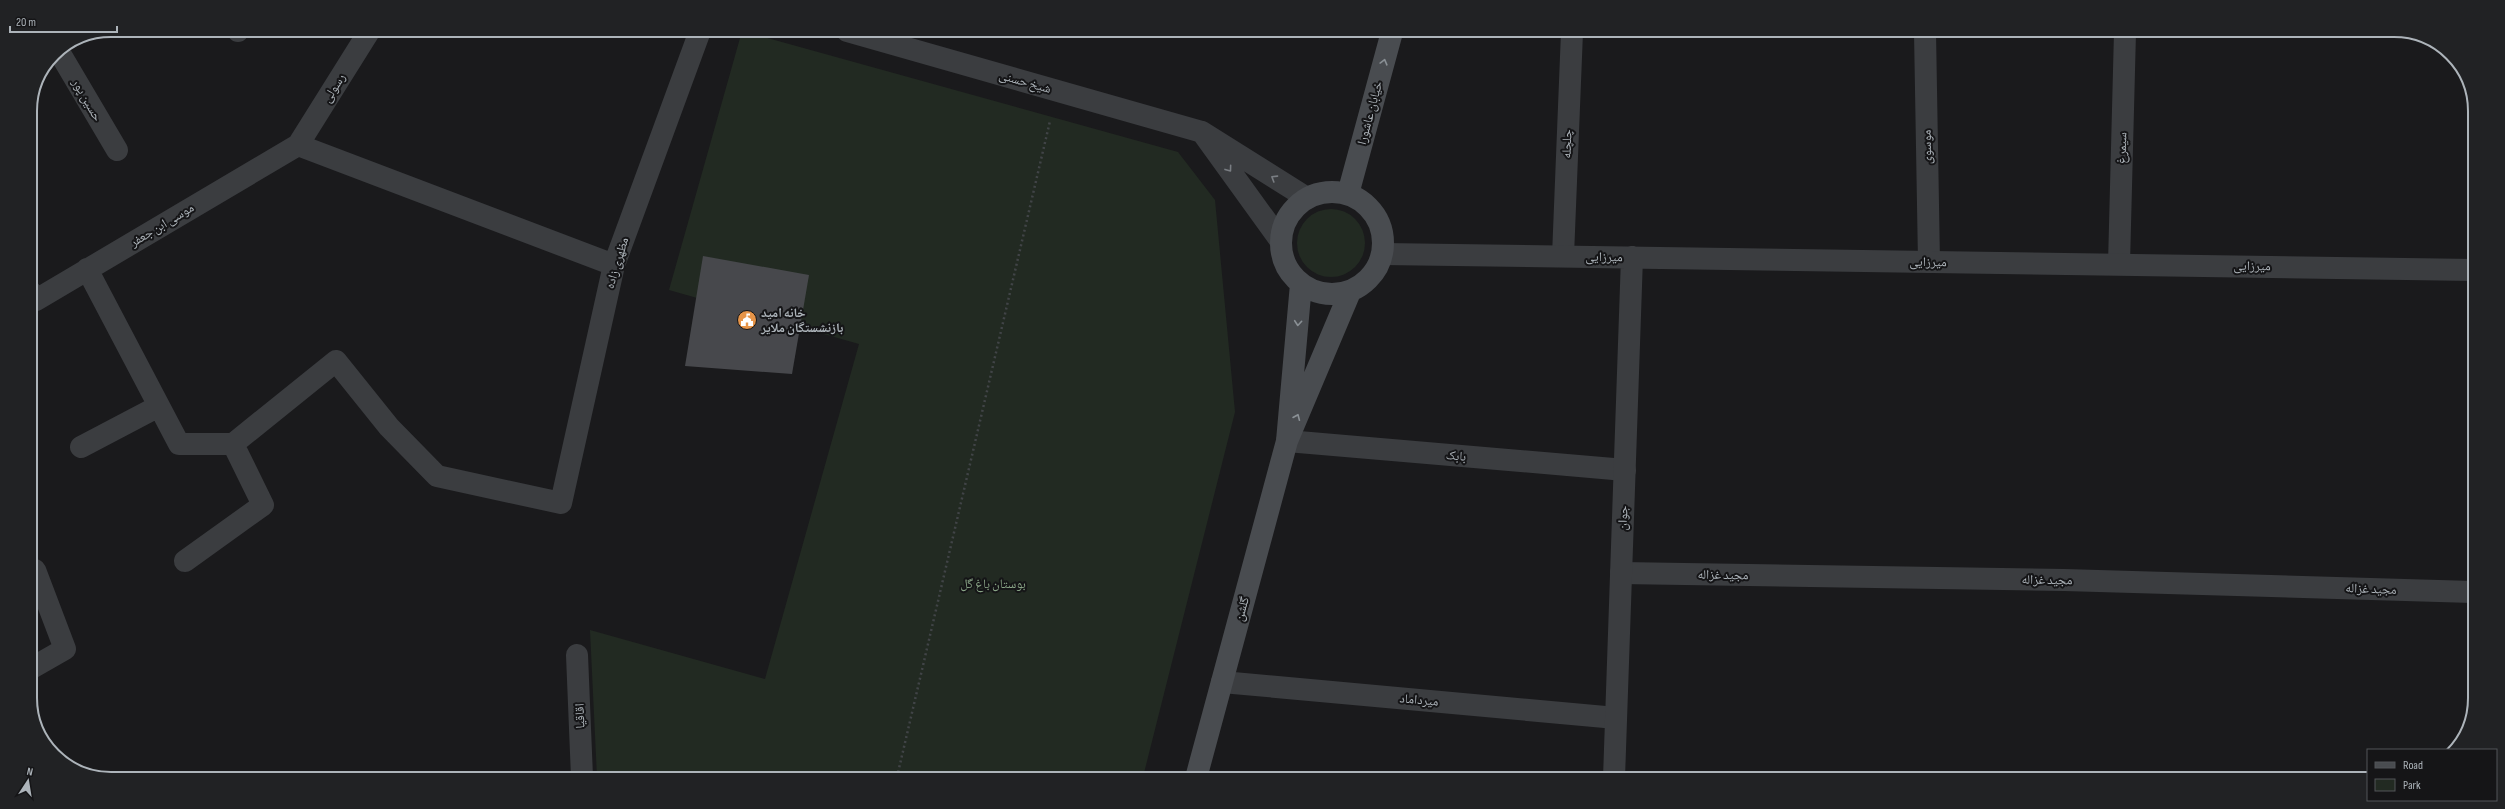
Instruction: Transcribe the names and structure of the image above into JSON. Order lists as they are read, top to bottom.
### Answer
{
  "streets": {
    "main road": ["خیابان عاشورا", "گلشن"],
    "street": [
      "شیخ حسنی",
      "رسولی",
      "حسین پور",
      "چلچله",
      "موسوی",
      "سیمرغ",
      "موسی ابن جعفر",
      "میرزایی",
      "مظهری زاده",
      "بابک",
      "جوان",
      "مجید غزاله",
      "میرداماد",
      "اقاقیا"
    ]
  },
  "crossings": [
    ["شیخ حسنی", "خیابان عاشورا"],
    ["شیخ حسنی", "میرزایی"],
    ["رسولی", "موسی ابن جعفر"],
    ["خیابان عاشورا", "میرزایی"],
    ["چلچله", "میرزایی"],
    ["موسوی", "میرزایی"],
    ["سیمرغ", "میرزایی"],
    ["میرزایی", "جوان"],
    ["بابک", "جوان"],
    ["بابک", "گلشن"],
    ["جوان", "مجید غزاله"],
    ["جوان", "میرداماد"],
    ["گلشن", "میرداماد"]
  ],
  "one_way": ["خیابان عاشورا"],
  "parks": ["بوستان باغ گل"],
  "places": {
    "public building": ["خانه امید بازنشستگان ملایر"]
  },
  "legend": ["Road", "Park"],
  "scale_bar": "20 m",
  "north": "top"
}
